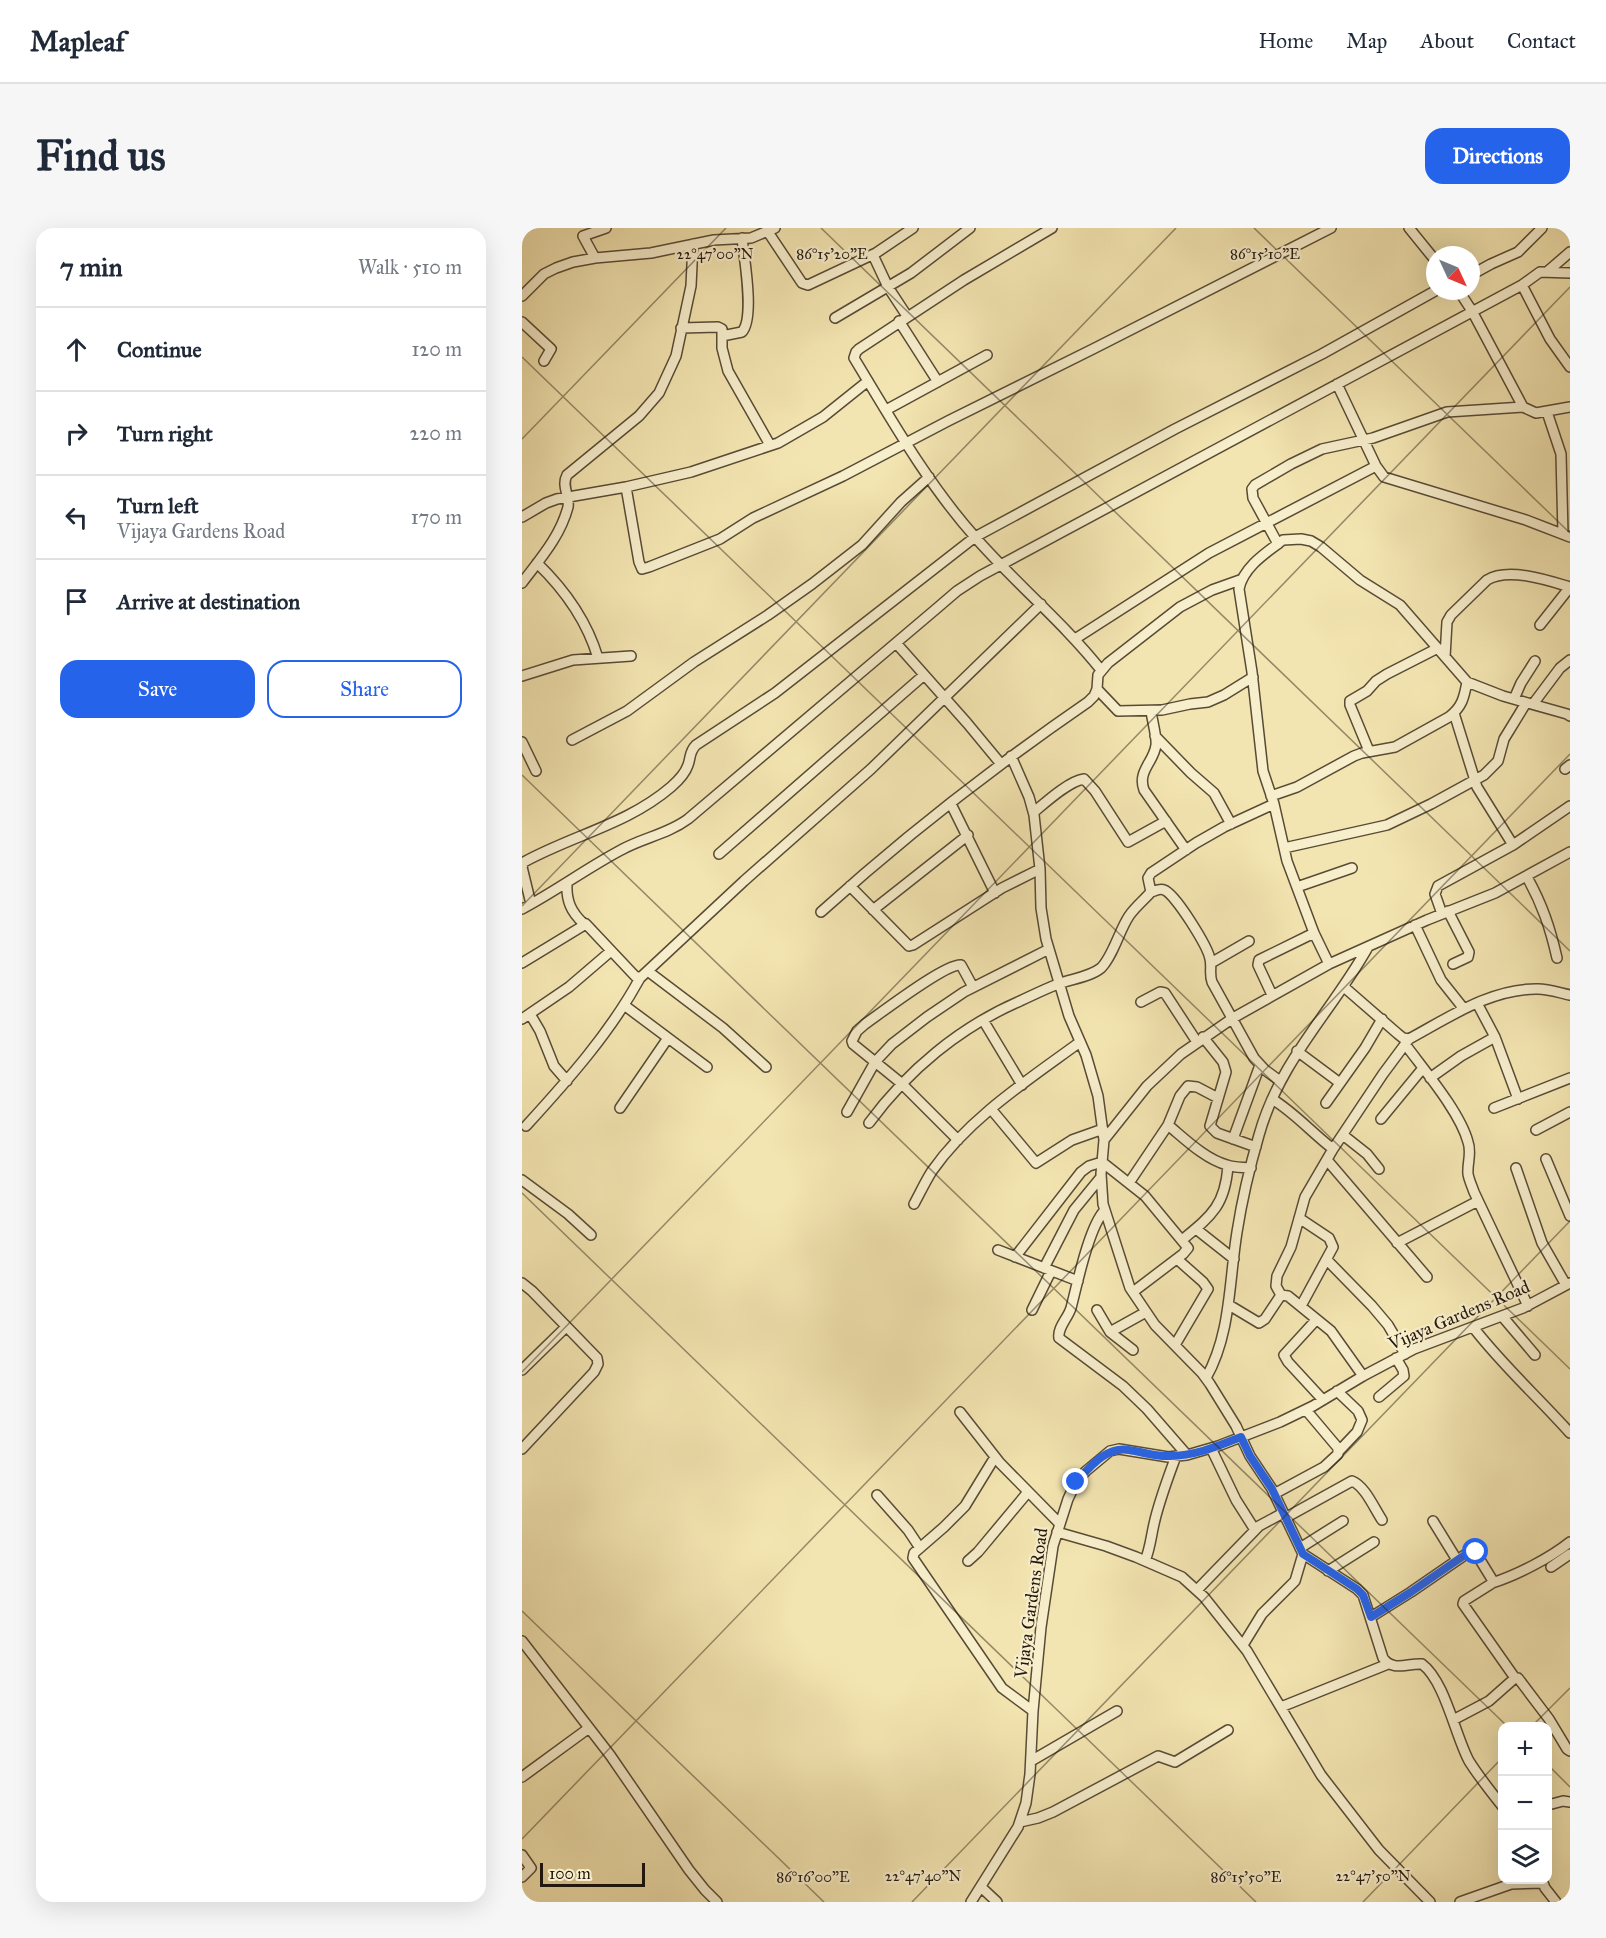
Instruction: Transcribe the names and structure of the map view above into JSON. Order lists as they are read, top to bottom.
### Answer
{
  "streets": {
    "street": ["Vijaya Gardens Road"]
  },
  "scale_bar": "100 m",
  "north": "bottom right",
  "page": {
    "header": "Mapleaf",
    "nav": [
      "Home",
      "Map",
      "About",
      "Contact"
    ],
    "buttons": [
      "Directions",
      ["Save", "Share"]
    ],
    "title": "Find us",
    "heading": ["7 min", "Walk · 510 m"],
    "list": [
      ["Continue", "120 m"],
      ["Turn right", "220 m"],
      ["Turn left", "Vijaya Gardens Road", "170 m"],
      "Arrive at destination"
    ],
    "map_buttons": ["+", "−"],
    "scale": "100 m"
  },
  "coordinates": [
    "86°15'20\"E",
    "86°15'10\"E",
    "22°47'00\"N",
    "22°47'40\"N",
    "22°47'50\"N",
    "86°16'00\"E",
    "86°15'50\"E"
  ]
}
